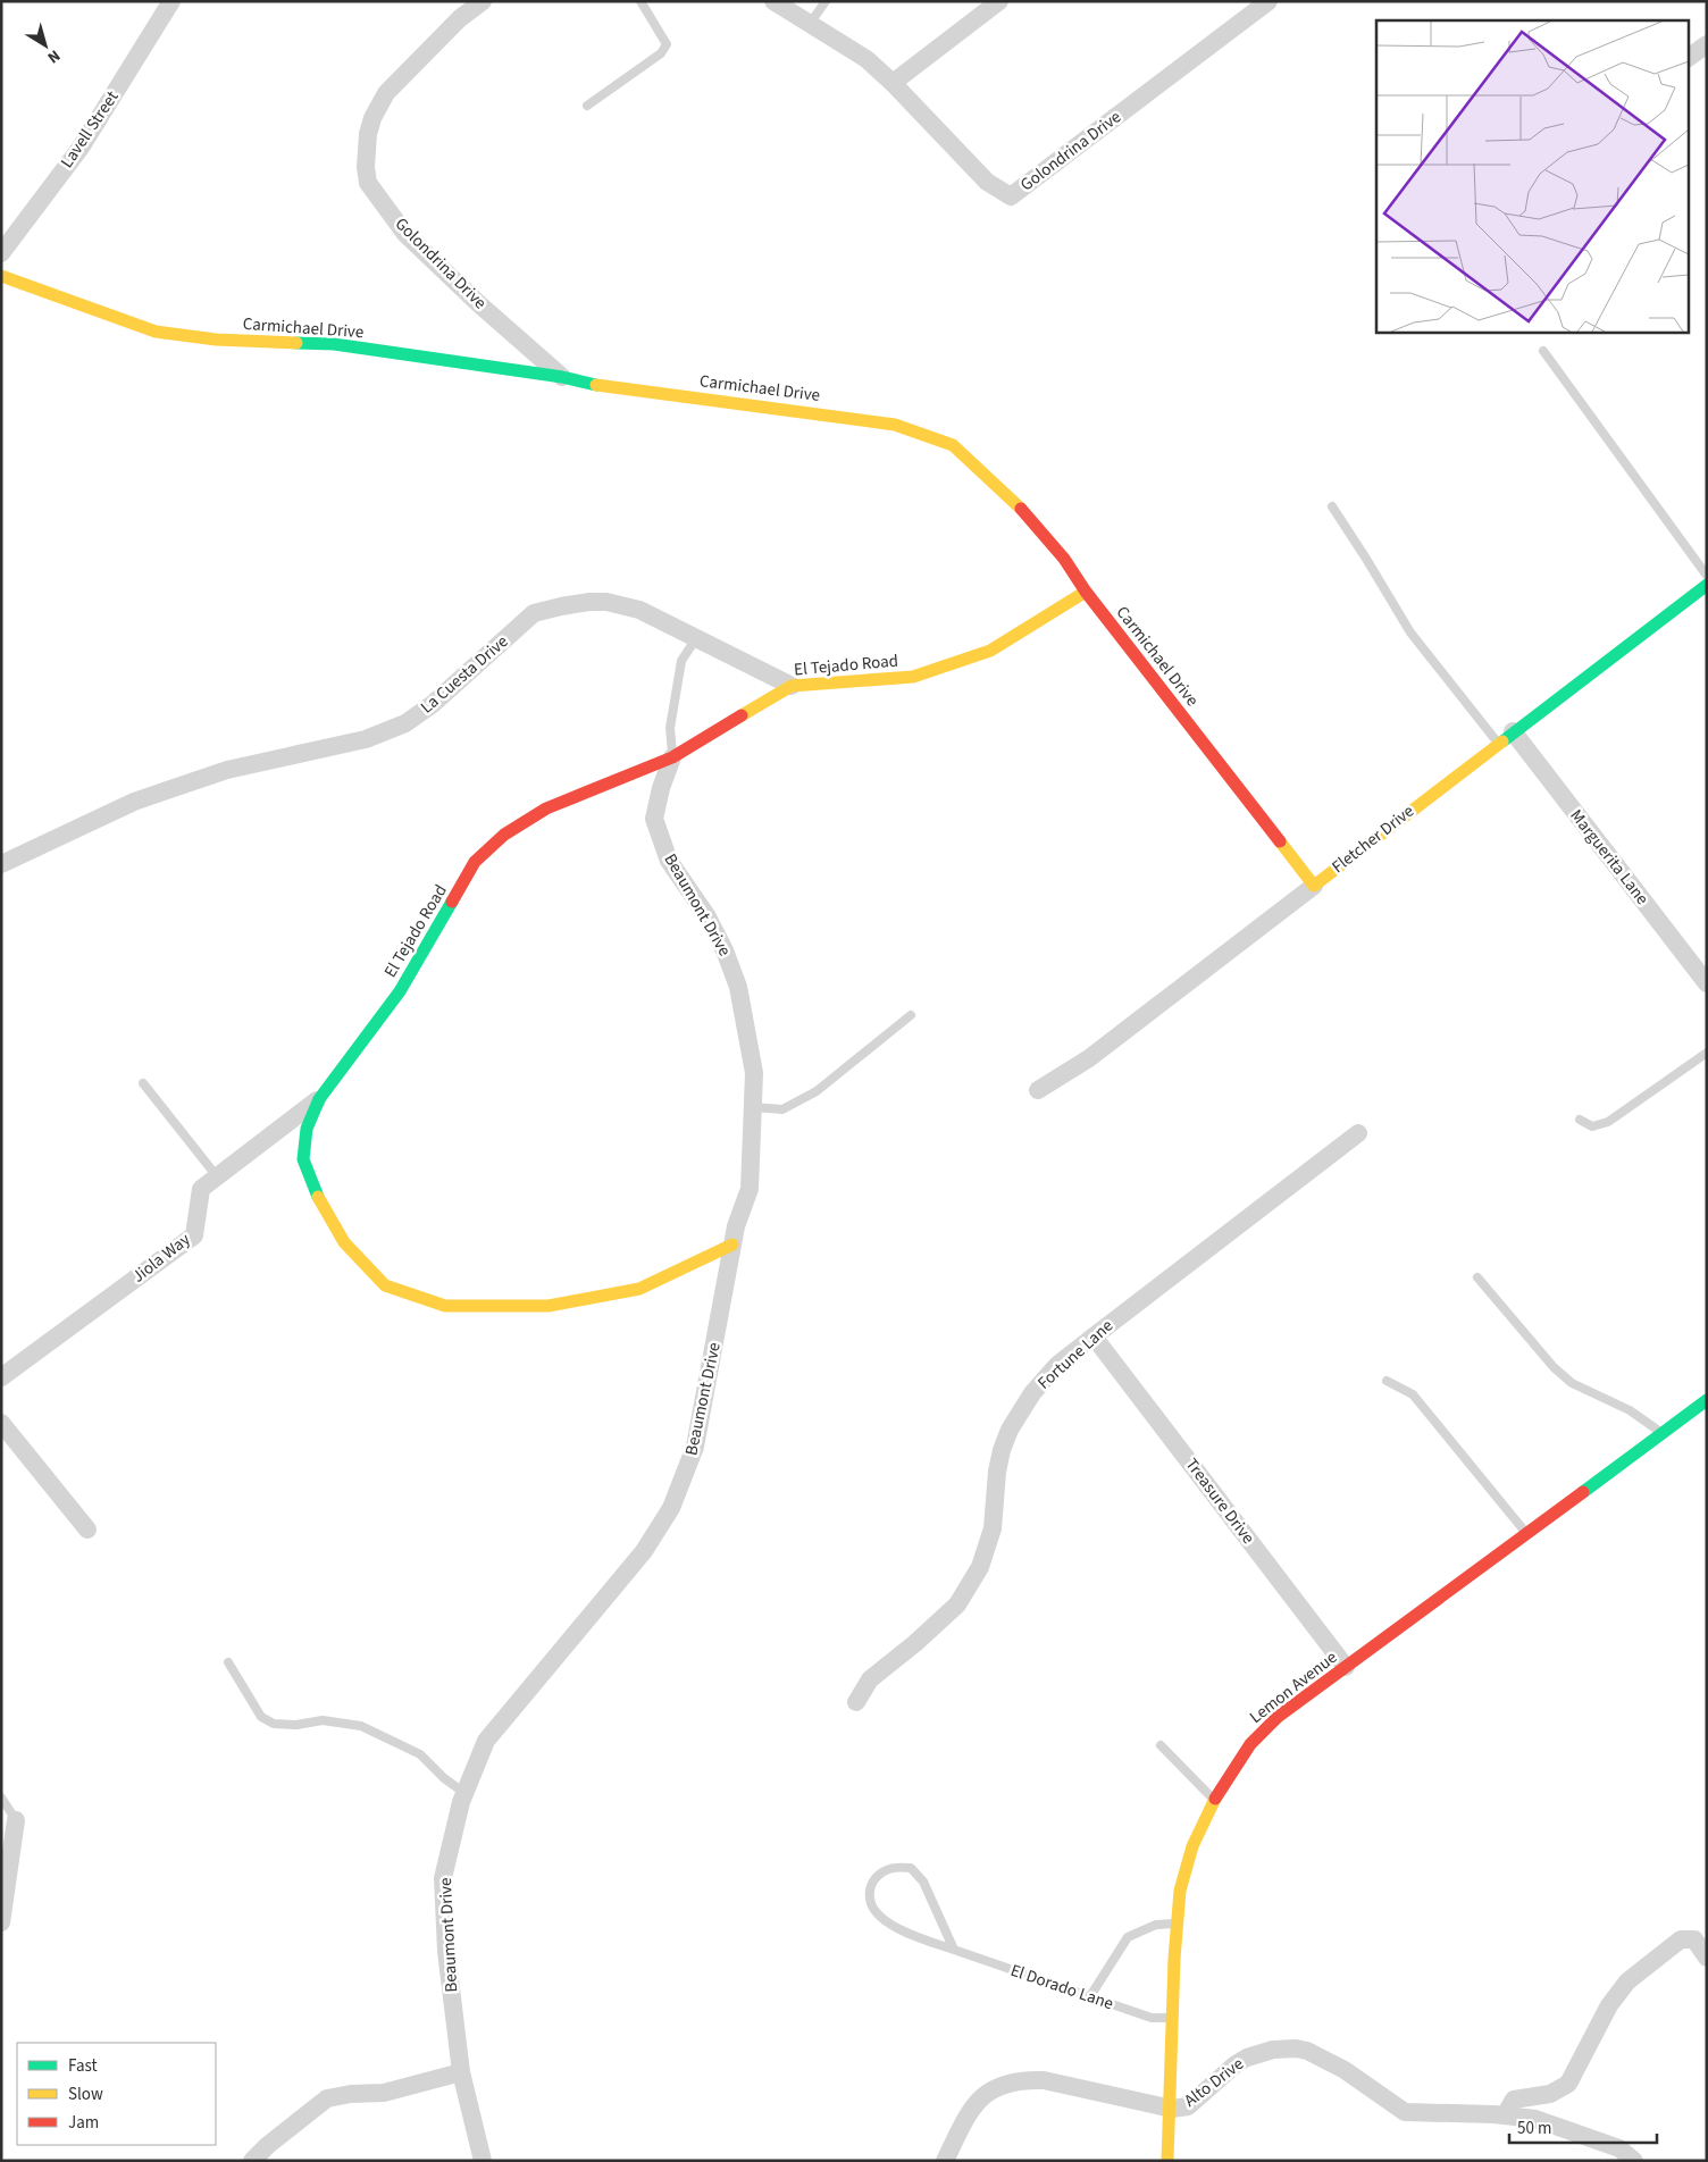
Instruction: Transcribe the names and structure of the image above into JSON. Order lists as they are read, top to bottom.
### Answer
{
  "streets": {
    "street": [
      "Lavell Street",
      "Golondrina Drive",
      "Carmichael Drive",
      "El Tejado Road",
      "La Cuesta Drive",
      "Fletcher Drive",
      "Marguerita Lane",
      "Beaumont Drive",
      "Jiola Way",
      "Fortune Lane",
      "Treasure Drive",
      "Lemon Avenue",
      "Alto Drive"
    ],
    "lane": ["El Dorado Lane"]
  },
  "crossings": [
    ["Golondrina Drive", "Carmichael Drive"],
    ["Carmichael Drive", "El Tejado Road"],
    ["Carmichael Drive", "Fletcher Drive"],
    ["El Tejado Road", "La Cuesta Drive"],
    ["El Tejado Road", "Beaumont Drive"],
    ["El Tejado Road", "Jiola Way"],
    ["Fletcher Drive", "Marguerita Lane"],
    ["Fortune Lane", "Treasure Drive"],
    ["Treasure Drive", "Lemon Avenue"],
    ["Lemon Avenue", "El Dorado Lane"],
    ["Lemon Avenue", "Alto Drive"]
  ],
  "legend": ["Fast", "Slow", "Jam"],
  "scale_bar": "50 m",
  "north": "bottom right"
}
